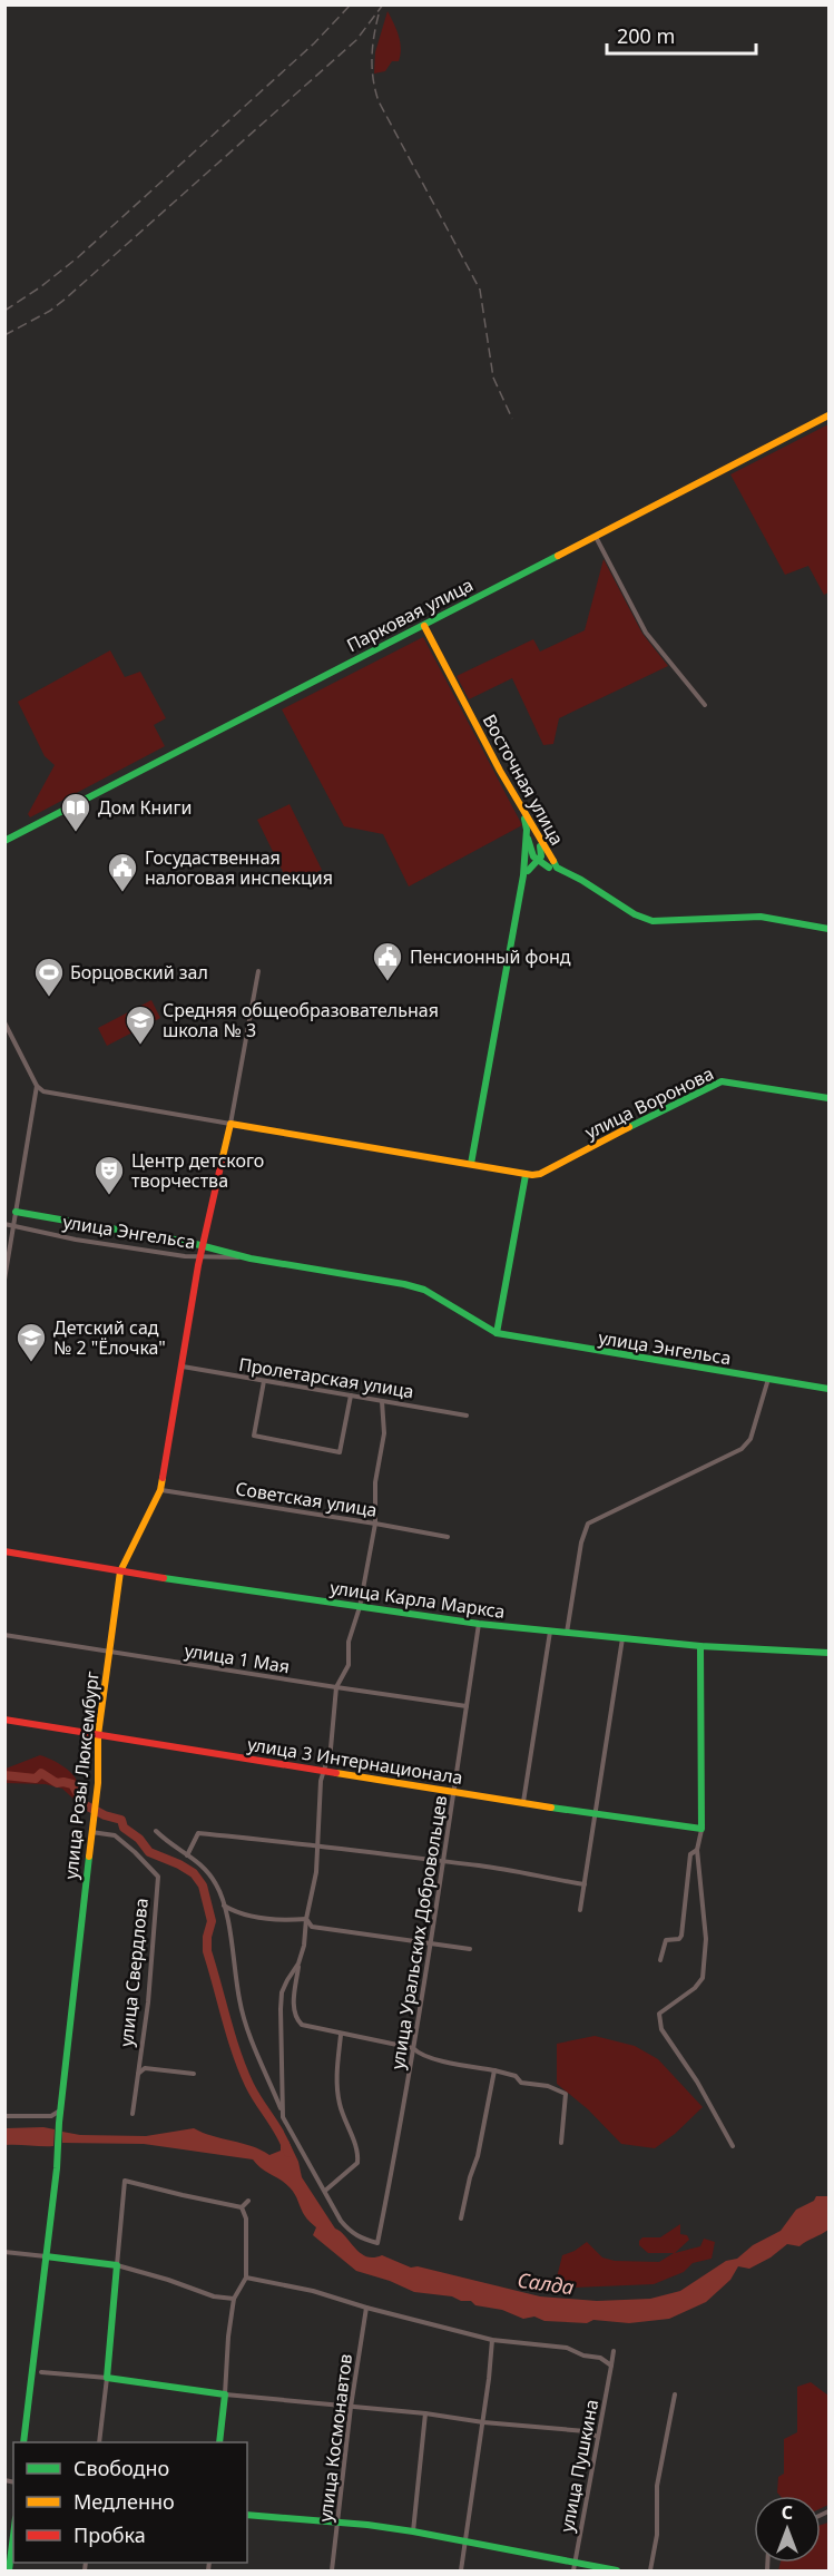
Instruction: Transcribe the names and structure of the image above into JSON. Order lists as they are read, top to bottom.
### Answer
{
  "streets": {
    "street": [
      "Парковая улица",
      "Восточная улица",
      "улица Воронова",
      "улица Энгельса",
      "Пролетарская улица",
      "Советская улица",
      "улица Карла Маркса",
      "улица 1 Мая",
      "улица 3 Интернационала",
      "улица Розы Люксембург",
      "улица Уральских Добровольцев",
      "улица Свердлова",
      "улица Космонавтов",
      "улица Пушкина"
    ]
  },
  "crossings": [
    ["Парковая улица", "Восточная улица"],
    ["улица Воронова", "улица Розы Люксембург"],
    ["улица Энгельса", "улица Розы Люксембург"],
    ["Пролетарская улица", "улица Розы Люксембург"],
    ["Советская улица", "улица Розы Люксембург"],
    ["улица Карла Маркса", "улица Розы Люксембург"],
    ["улица Карла Маркса", "улица Уральских Добровольцев"],
    ["улица 1 Мая", "улица Розы Люксембург"],
    ["улица 1 Мая", "улица Уральских Добровольцев"],
    ["улица 3 Интернационала", "улица Розы Люксембург"],
    ["улица 3 Интернационала", "улица Уральских Добровольцев"],
    ["улица Розы Люксембург", "улица Свердлова"]
  ],
  "water": ["Салда"],
  "places": {
    "library": ["Дом Книги"],
    "public building": ["Госудаственная налоговая инспекция", "Пенсионный фонд"],
    "sports": ["Борцовский зал"],
    "school or university": ["Средняя общеобразовательная школа № 3", "Детский сад № 2 \"Ёлочка\""],
    "theatre": ["Центр детского творчества"]
  },
  "legend": ["Свободно", "Медленно", "Пробка"],
  "scale_bar": "200 m",
  "north": "top"
}
